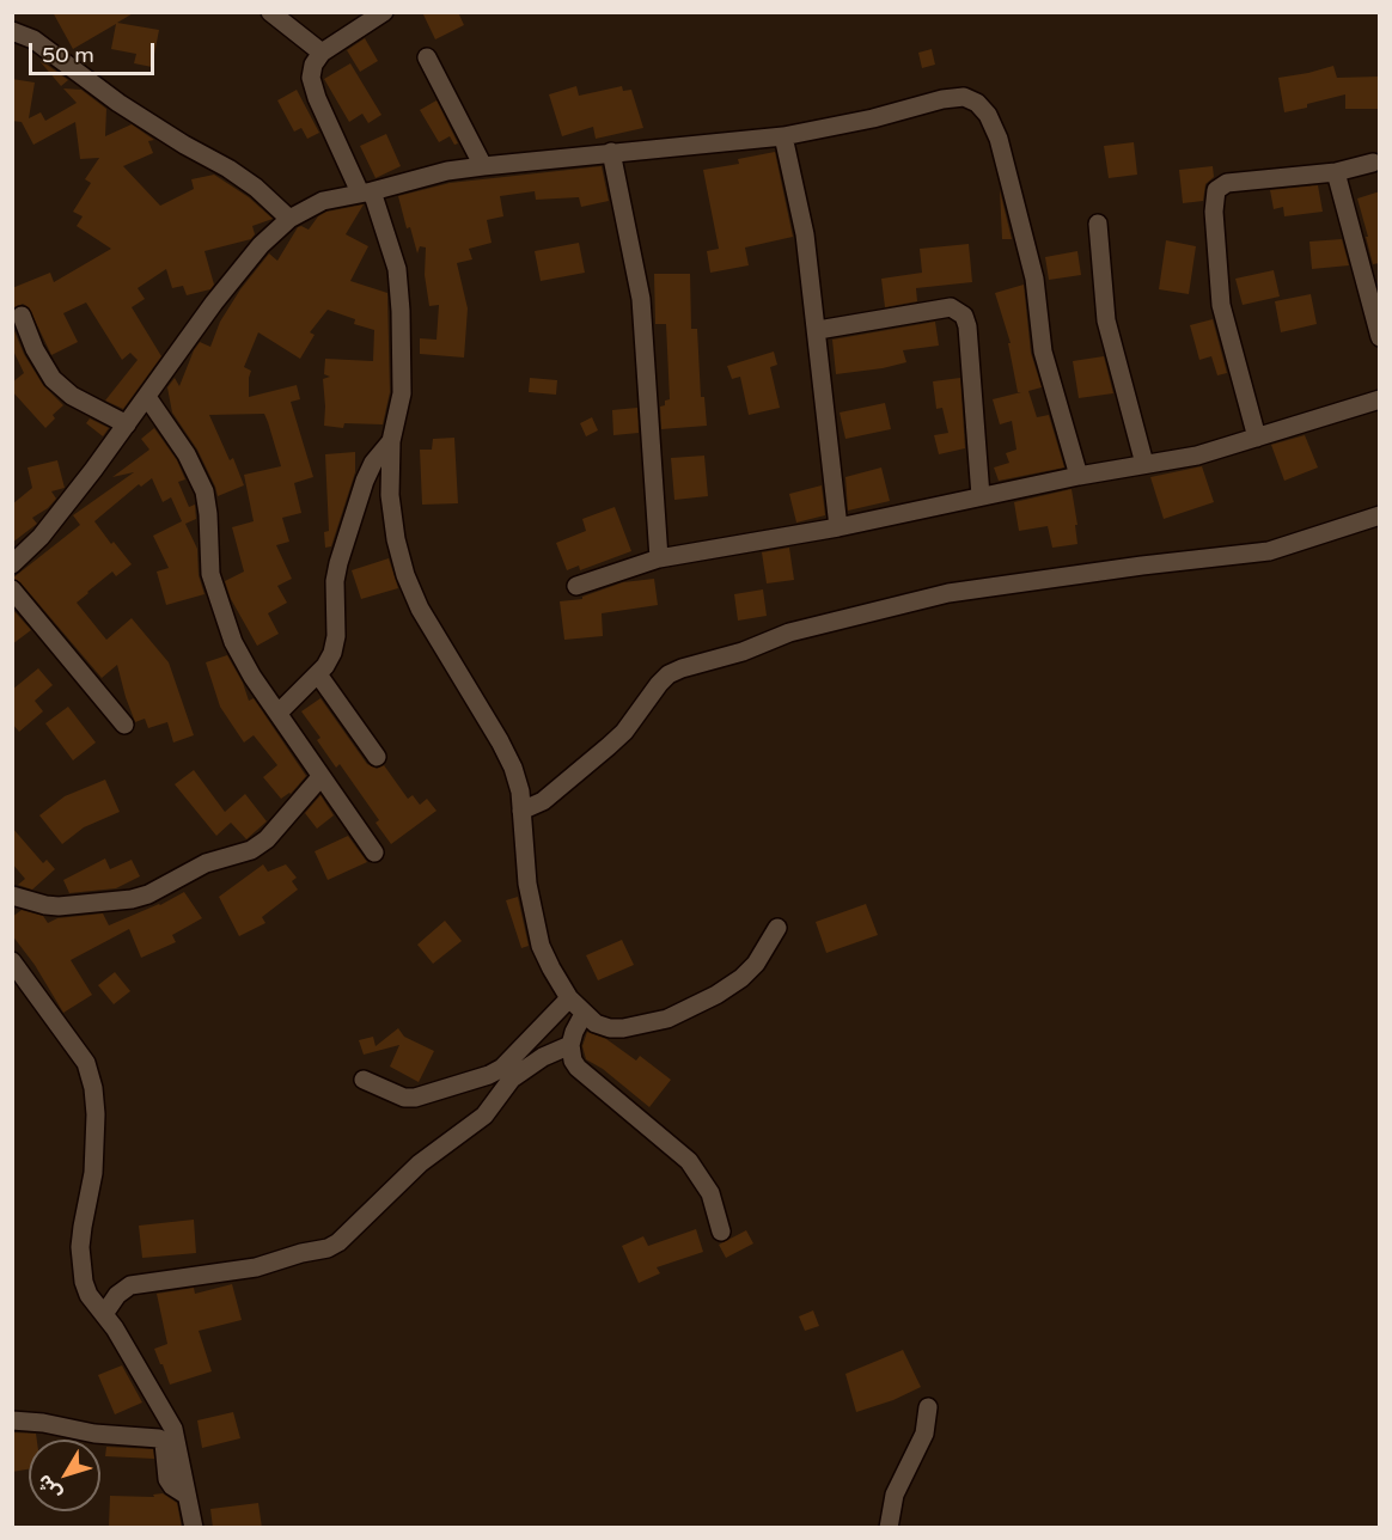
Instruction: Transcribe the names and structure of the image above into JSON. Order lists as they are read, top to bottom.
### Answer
{
  "scale_bar": "50 m",
  "north": "bottom left"
}
